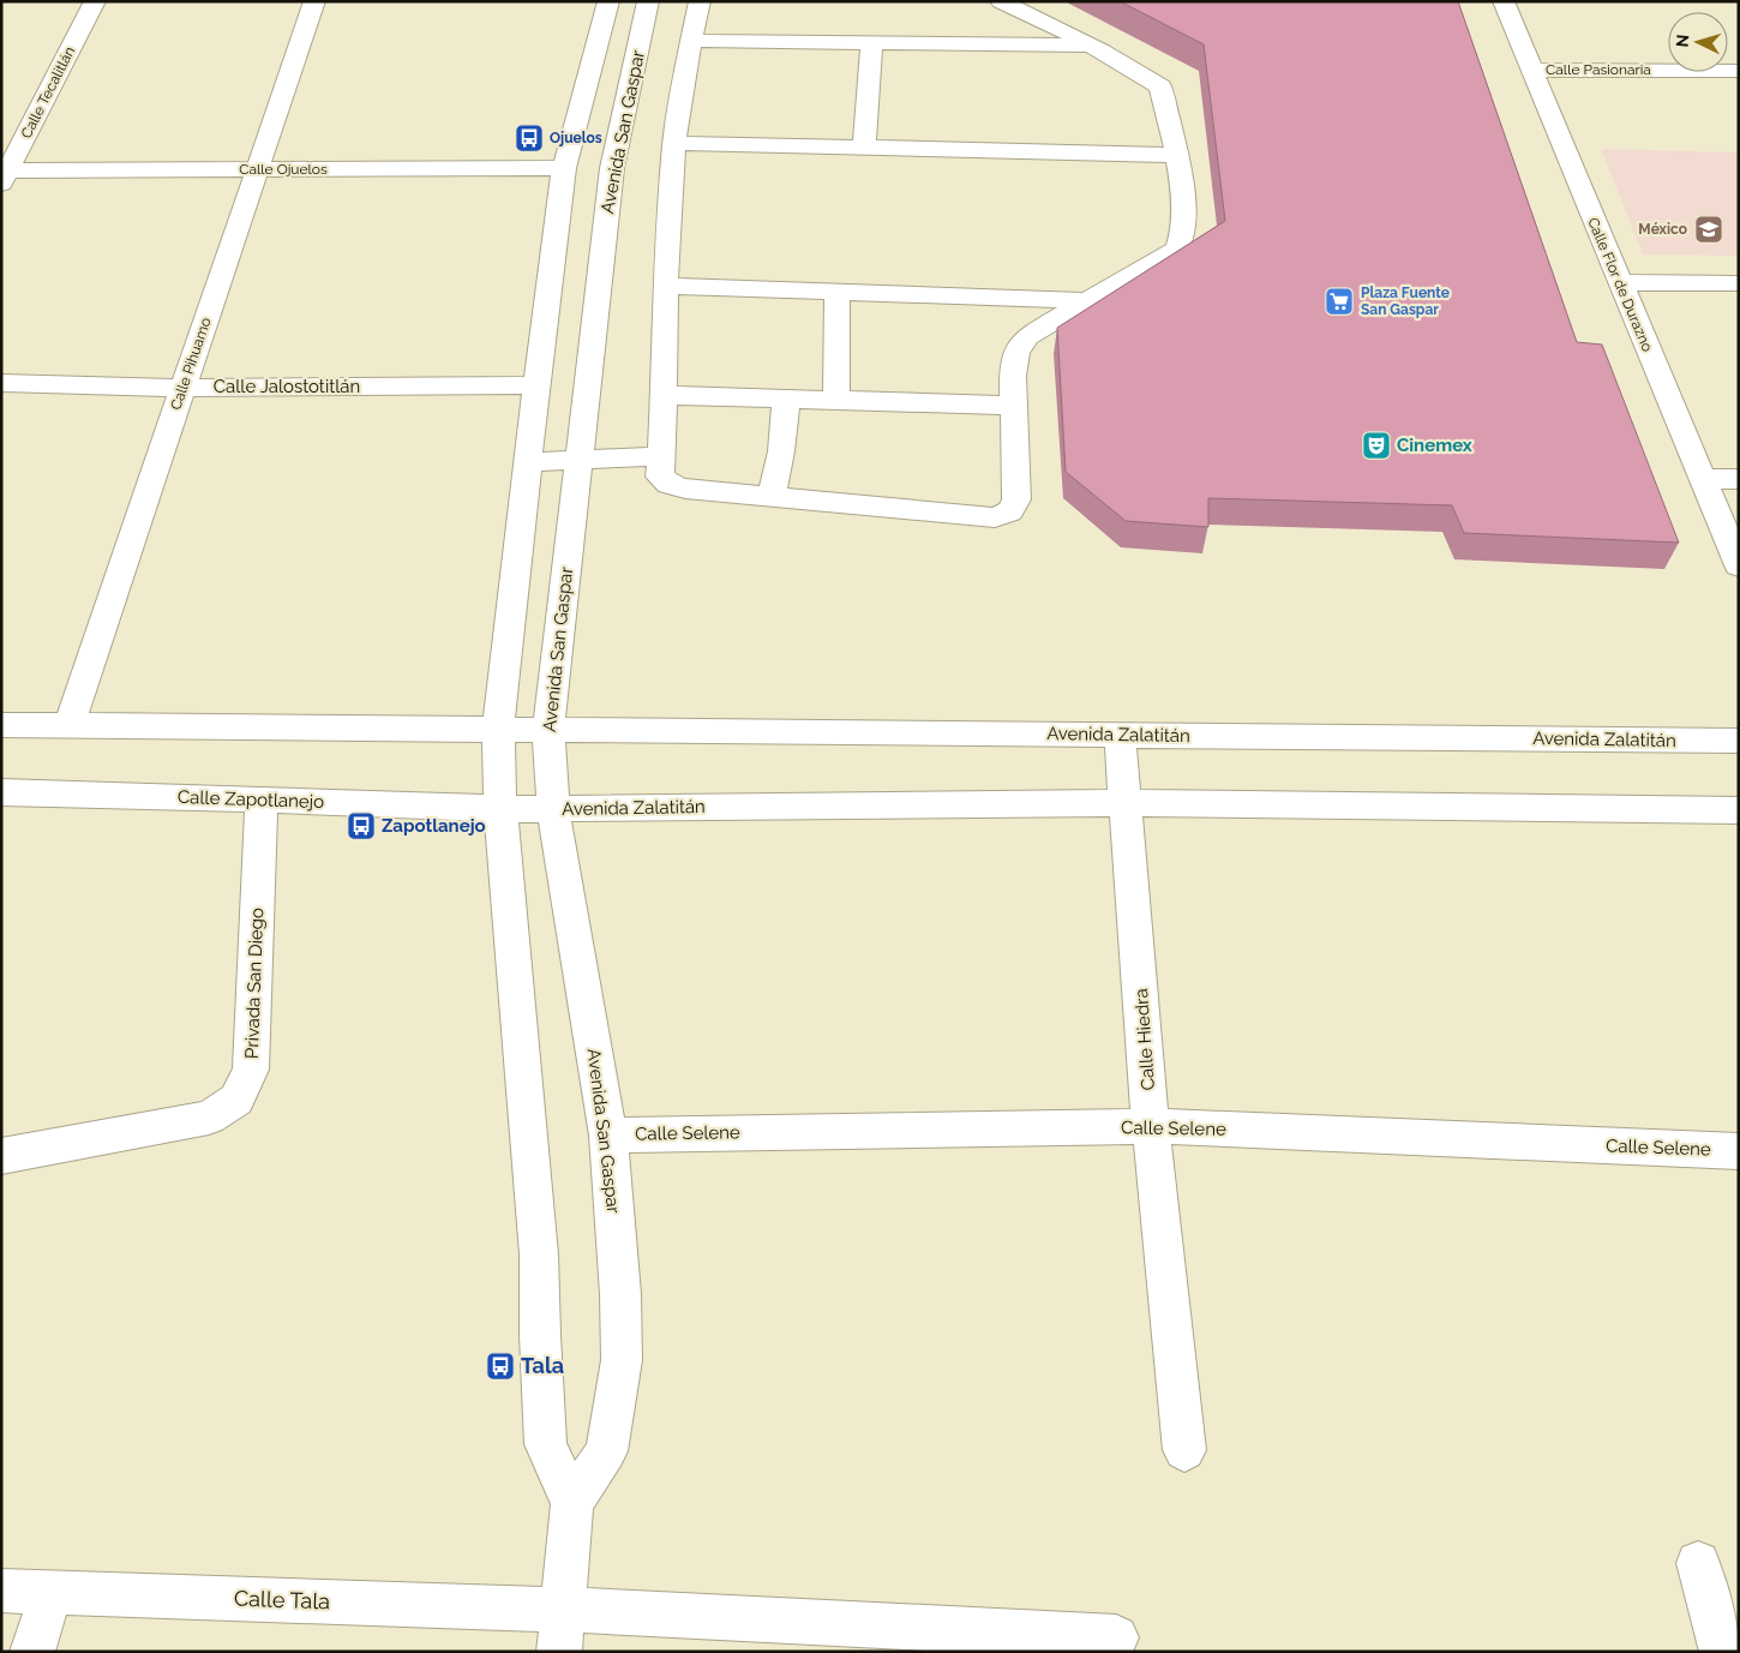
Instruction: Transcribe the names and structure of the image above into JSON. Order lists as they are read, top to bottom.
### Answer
{
  "streets": {
    "street": [
      "Calle Pasionaria",
      "Calle Tecalitlán",
      "Avenida San Gaspar",
      "Calle Ojuelos",
      "Calle Flor de Durazno",
      "Calle Pihuamo",
      "Calle Jalostotitlán",
      "Avenida Zalatitán",
      "Calle Zapotlanejo",
      "Privada San Diego",
      "Calle Hiedra",
      "Calle Selene",
      "Calle Tala"
    ]
  },
  "crossings": [
    ["Calle Pasionaria", "Calle Flor de Durazno"],
    ["Calle Tecalitlán", "Calle Ojuelos"],
    ["Avenida San Gaspar", "Calle Ojuelos"],
    ["Avenida San Gaspar", "Calle Jalostotitlán"],
    ["Avenida San Gaspar", "Avenida Zalatitán"],
    ["Avenida San Gaspar", "Calle Zapotlanejo"],
    ["Avenida San Gaspar", "Calle Selene"],
    ["Avenida San Gaspar", "Calle Tala"],
    ["Calle Ojuelos", "Calle Pihuamo"],
    ["Calle Pihuamo", "Calle Jalostotitlán"],
    ["Avenida Zalatitán", "Calle Zapotlanejo"],
    ["Avenida Zalatitán", "Calle Hiedra"],
    ["Calle Zapotlanejo", "Privada San Diego"],
    ["Calle Hiedra", "Calle Selene"]
  ],
  "places": {
    "bus stop": ["Ojuelos", "Zapotlanejo", "Tala"],
    "school or university": ["México"],
    "supermarket": ["Plaza Fuente San Gaspar"],
    "theatre": ["Cinemex"]
  },
  "north": "left"
}
